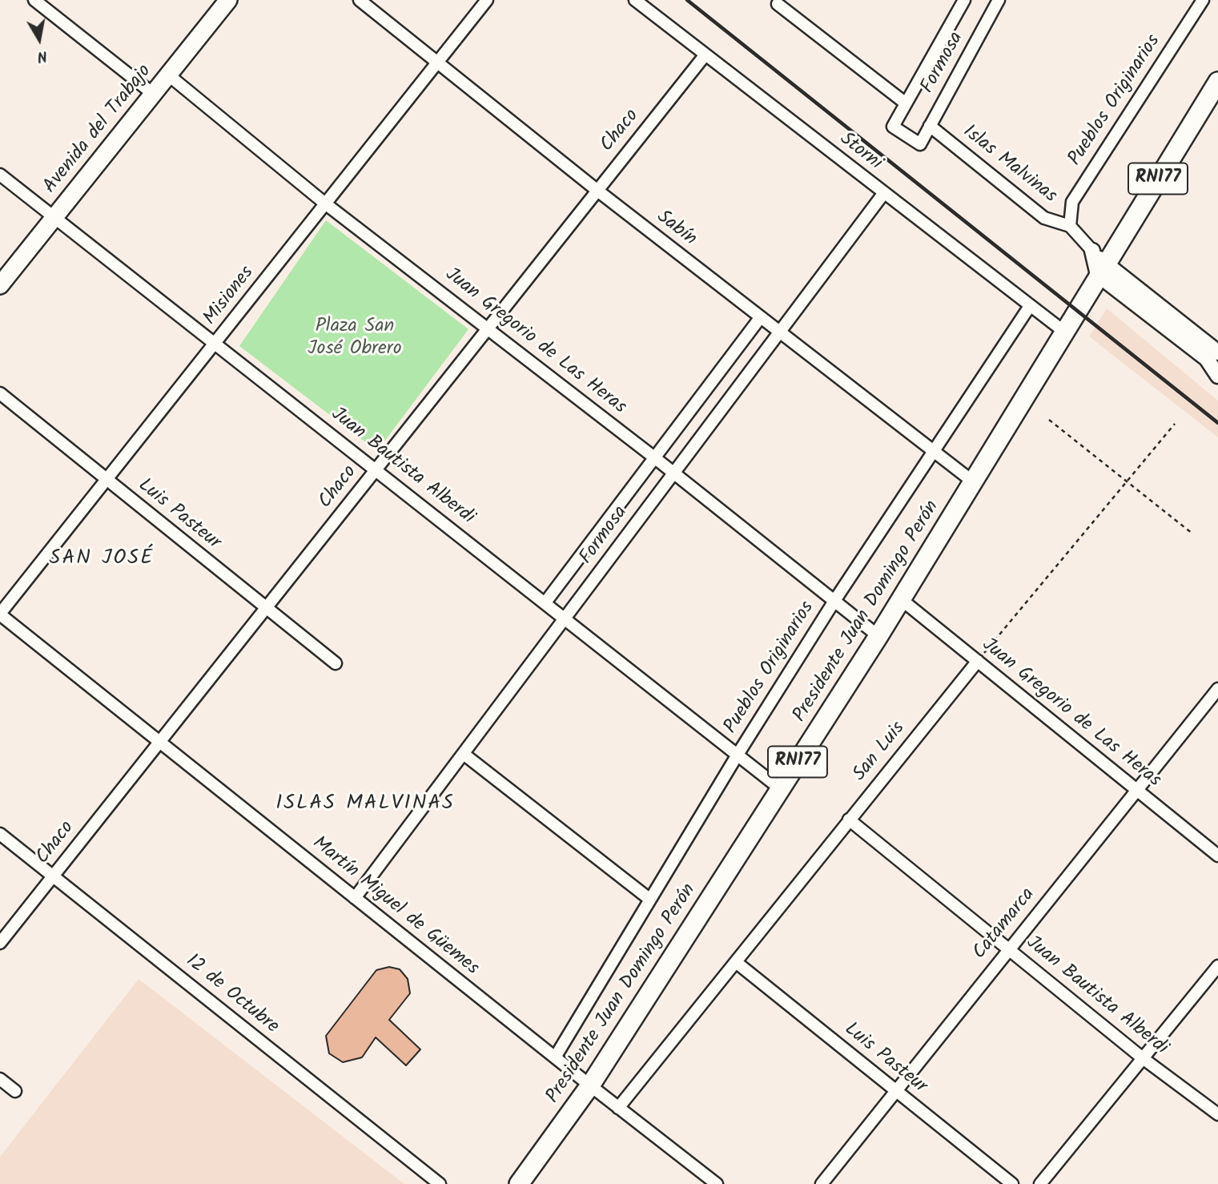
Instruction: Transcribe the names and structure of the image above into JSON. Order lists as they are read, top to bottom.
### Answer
{
  "streets": {
    "main road": ["Avenida del Trabajo", "RN177", "Presidente Juan Domingo Perón"],
    "street": [
      "Formosa",
      "Pueblos Originarios",
      "Chaco",
      "Storni",
      "Islas Malvinas",
      "Sabín",
      "Misiones",
      "Juan Gregorio de Las Heras",
      "Juan Bautista Alberdi",
      "Luis Pasteur",
      "San Luis",
      "Martín Miguel de Güemes",
      "Catamarca",
      "12 de Octubre"
    ]
  },
  "crossings": [
    ["Formosa", "Storni"],
    ["Formosa", "Islas Malvinas"],
    ["Formosa", "Sabín"],
    ["Formosa", "Juan Gregorio de Las Heras"],
    ["Formosa", "Juan Bautista Alberdi"],
    ["Formosa", "Martín Miguel de Güemes"],
    ["Pueblos Originarios", "Storni"],
    ["Pueblos Originarios", "Islas Malvinas"],
    ["Pueblos Originarios", "Sabín"],
    ["Pueblos Originarios", "Juan Gregorio de Las Heras"],
    ["Pueblos Originarios", "Juan Bautista Alberdi"],
    ["Pueblos Originarios", "Martín Miguel de Güemes"],
    ["Avenida del Trabajo", "Juan Gregorio de Las Heras"],
    ["Avenida del Trabajo", "Juan Bautista Alberdi"],
    ["Chaco", "Storni"],
    ["Chaco", "Sabín"],
    ["Chaco", "Juan Gregorio de Las Heras"],
    ["Chaco", "Juan Bautista Alberdi"],
    ["Chaco", "Luis Pasteur"],
    ["Chaco", "Martín Miguel de Güemes"],
    ["Chaco", "12 de Octubre"],
    ["Storni", "Presidente Juan Domingo Perón"],
    ["Sabín", "Misiones"],
    ["Sabín", "Presidente Juan Domingo Perón"],
    ["Misiones", "Juan Gregorio de Las Heras"],
    ["Misiones", "Juan Bautista Alberdi"],
    ["Misiones", "Luis Pasteur"],
    ["Misiones", "Martín Miguel de Güemes"],
    ["Juan Gregorio de Las Heras", "Presidente Juan Domingo Perón"],
    ["Juan Gregorio de Las Heras", "San Luis"],
    ["Juan Gregorio de Las Heras", "Catamarca"],
    ["Juan Bautista Alberdi", "Presidente Juan Domingo Perón"],
    ["Juan Bautista Alberdi", "San Luis"],
    ["Juan Bautista Alberdi", "Catamarca"],
    ["Luis Pasteur", "San Luis"],
    ["Luis Pasteur", "Catamarca"],
    ["Presidente Juan Domingo Perón", "Martín Miguel de Güemes"],
    ["San Luis", "Martín Miguel de Güemes"]
  ],
  "districts": ["SAN JOSÉ", "ISLAS MALVINAS"],
  "parks": ["Plaza San José Obrero"],
  "north": "bottom"
}
